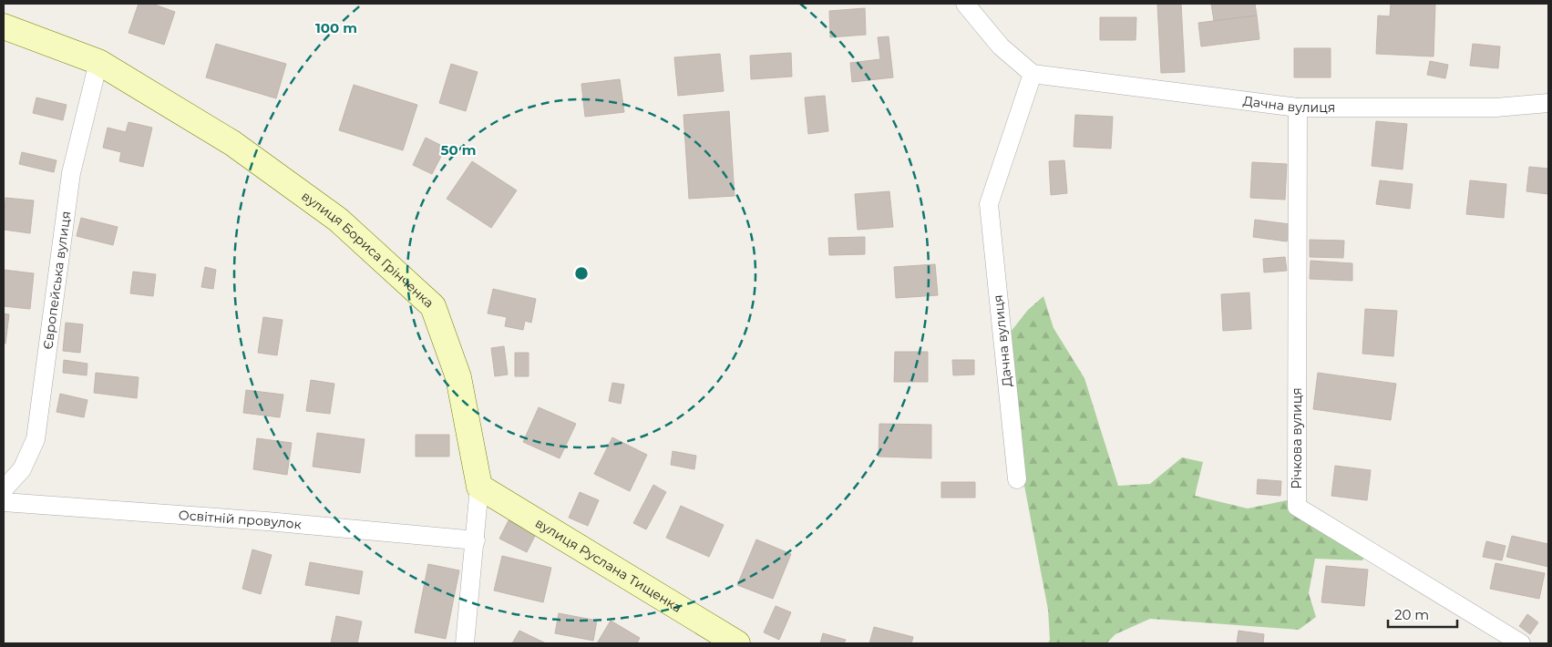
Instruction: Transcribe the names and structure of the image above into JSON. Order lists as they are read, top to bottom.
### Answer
{
  "streets": {
    "street": [
      "Дачна вулиця",
      "вулиця Бориса Грінченка",
      "Європейська вулиця",
      "Річкова вулиця",
      "Освітній провулок",
      "вулиця Руслана Тищенка"
    ]
  },
  "crossings": [
    ["Дачна вулиця", "Річкова вулиця"],
    ["вулиця Бориса Грінченка", "Європейська вулиця"],
    ["вулиця Бориса Грінченка", "Освітній провулок"],
    ["вулиця Бориса Грінченка", "вулиця Руслана Тищенка"]
  ],
  "scale_bar": "20 m",
  "rings": ["100 m", "50 m"]
}
